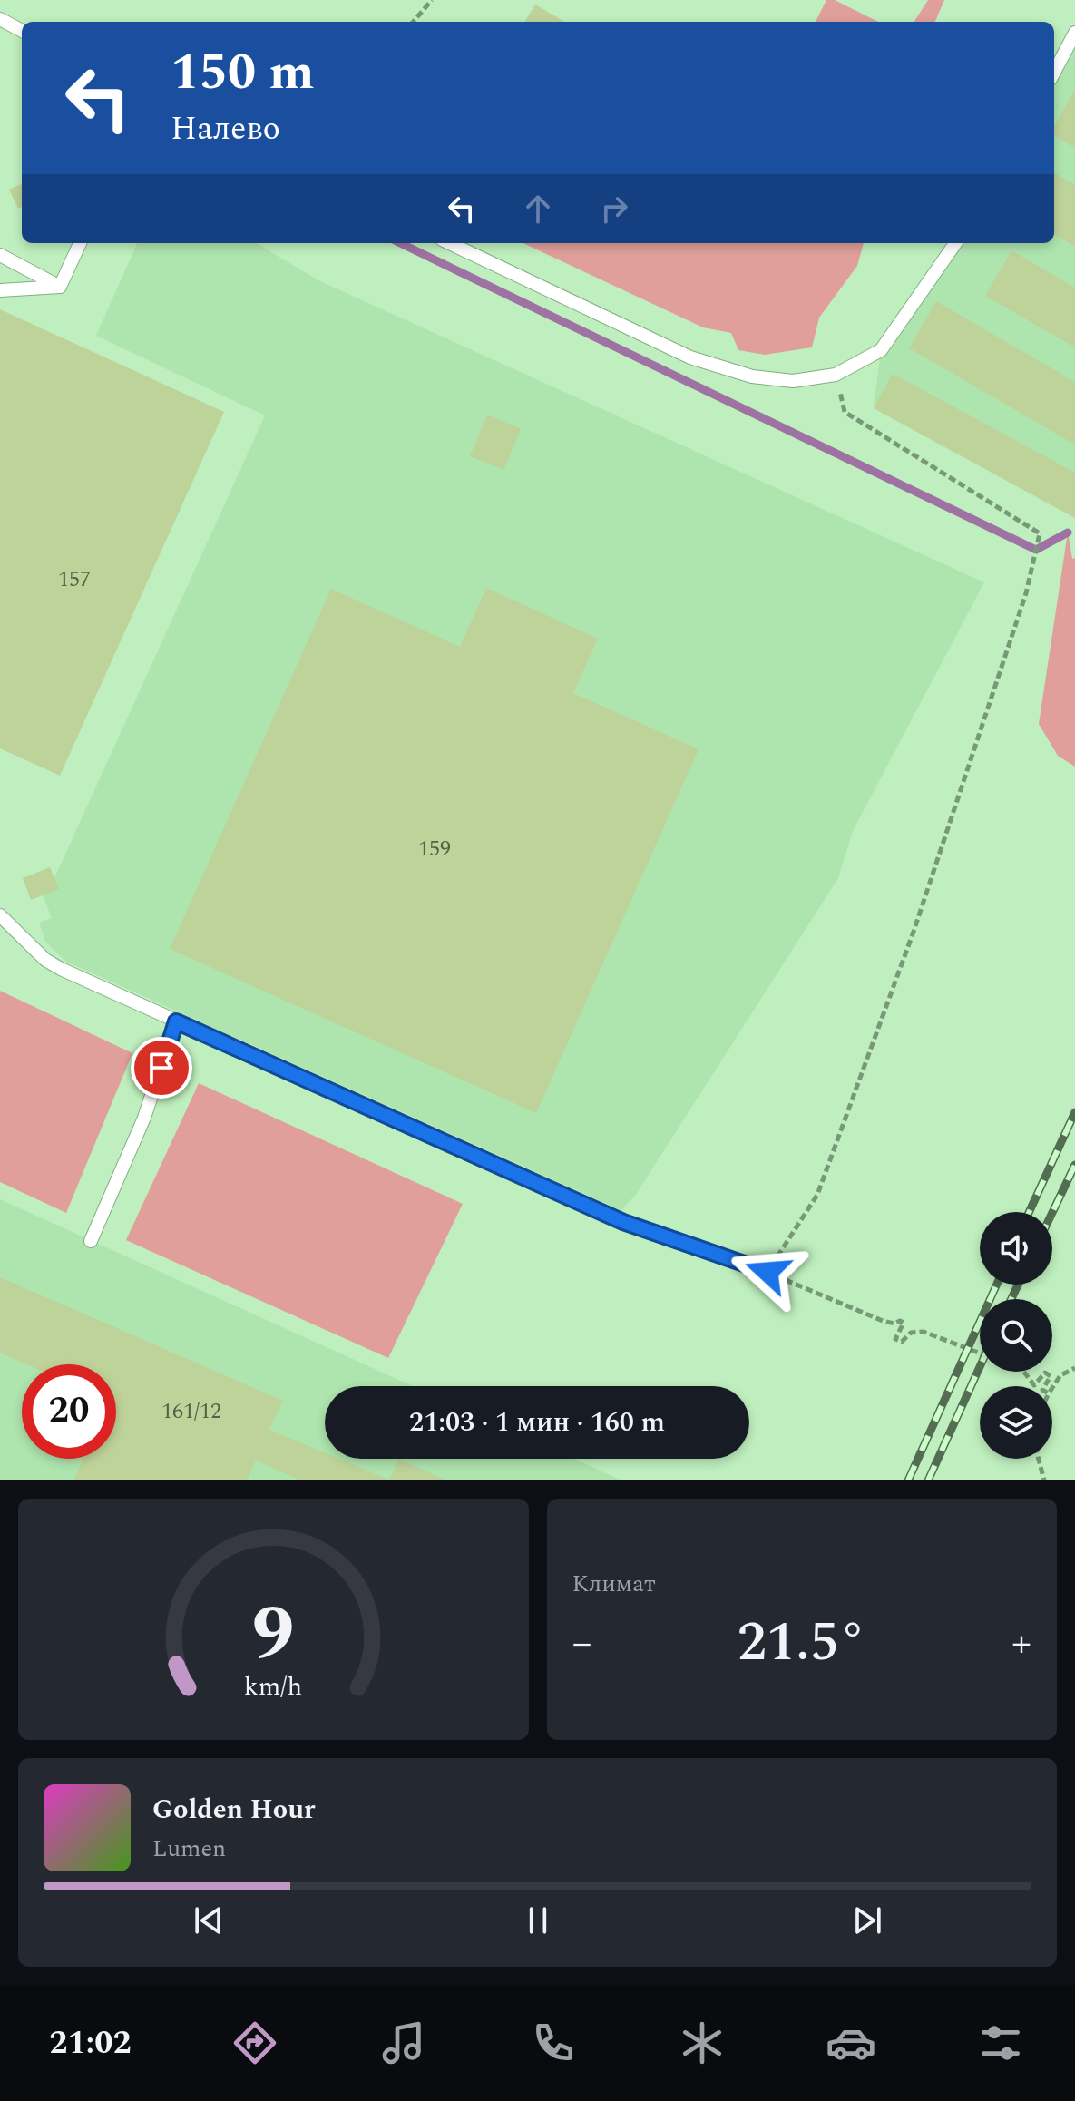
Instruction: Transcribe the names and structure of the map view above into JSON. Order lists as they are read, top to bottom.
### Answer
{
  "house_numbers": ["157", "159", "161/12"],
  "page": {
    "turn": ["150 m", "Налево"],
    "limit": "20",
    "trip": "21:03 · 1 мин · 160 m",
    "tile": "Климат",
    "heat": ["−", "21.5°", "+"],
    "song": ["Golden Hour", "Lumen"],
    "tabs": "21:02",
    "gauge": ["9", "km/h"]
  }
}
